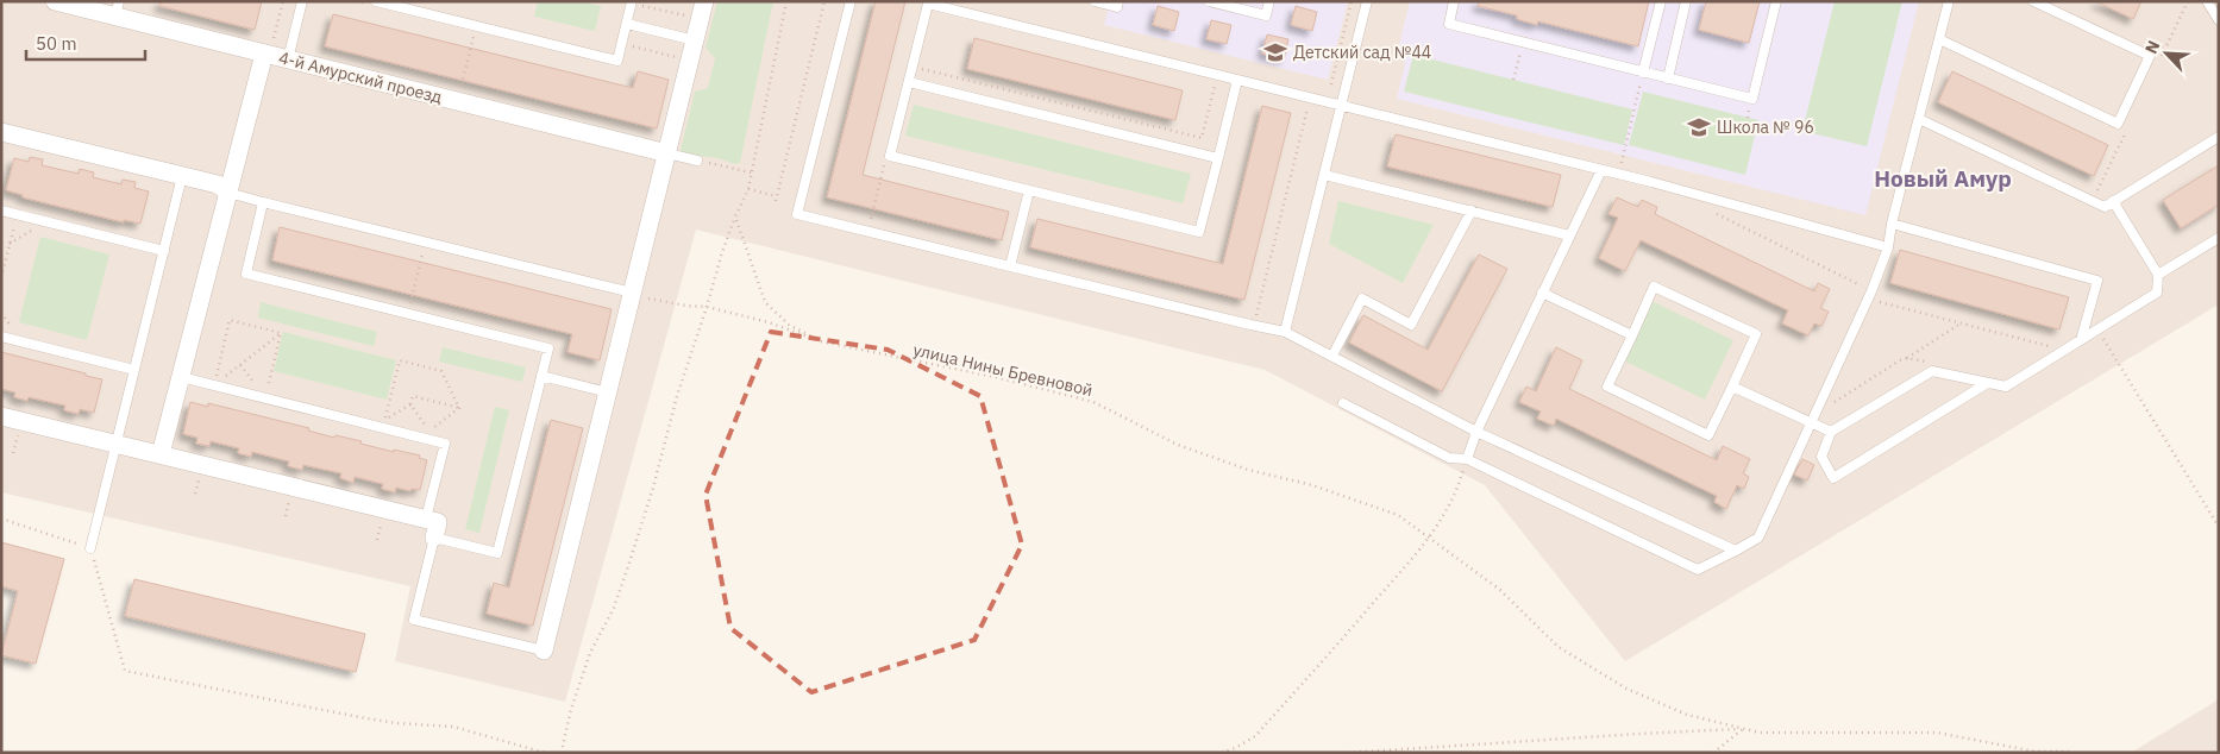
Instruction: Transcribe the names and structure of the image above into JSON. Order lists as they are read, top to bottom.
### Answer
{
  "streets": {
    "street": ["4-й Амурский проезд"],
    "path": ["улица Нины Бревновой"]
  },
  "districts": ["Новый Амур"],
  "places": {
    "school or university": ["Детский сад №44", "Школа № 96"]
  },
  "scale_bar": "50 m",
  "north": "top left"
}
